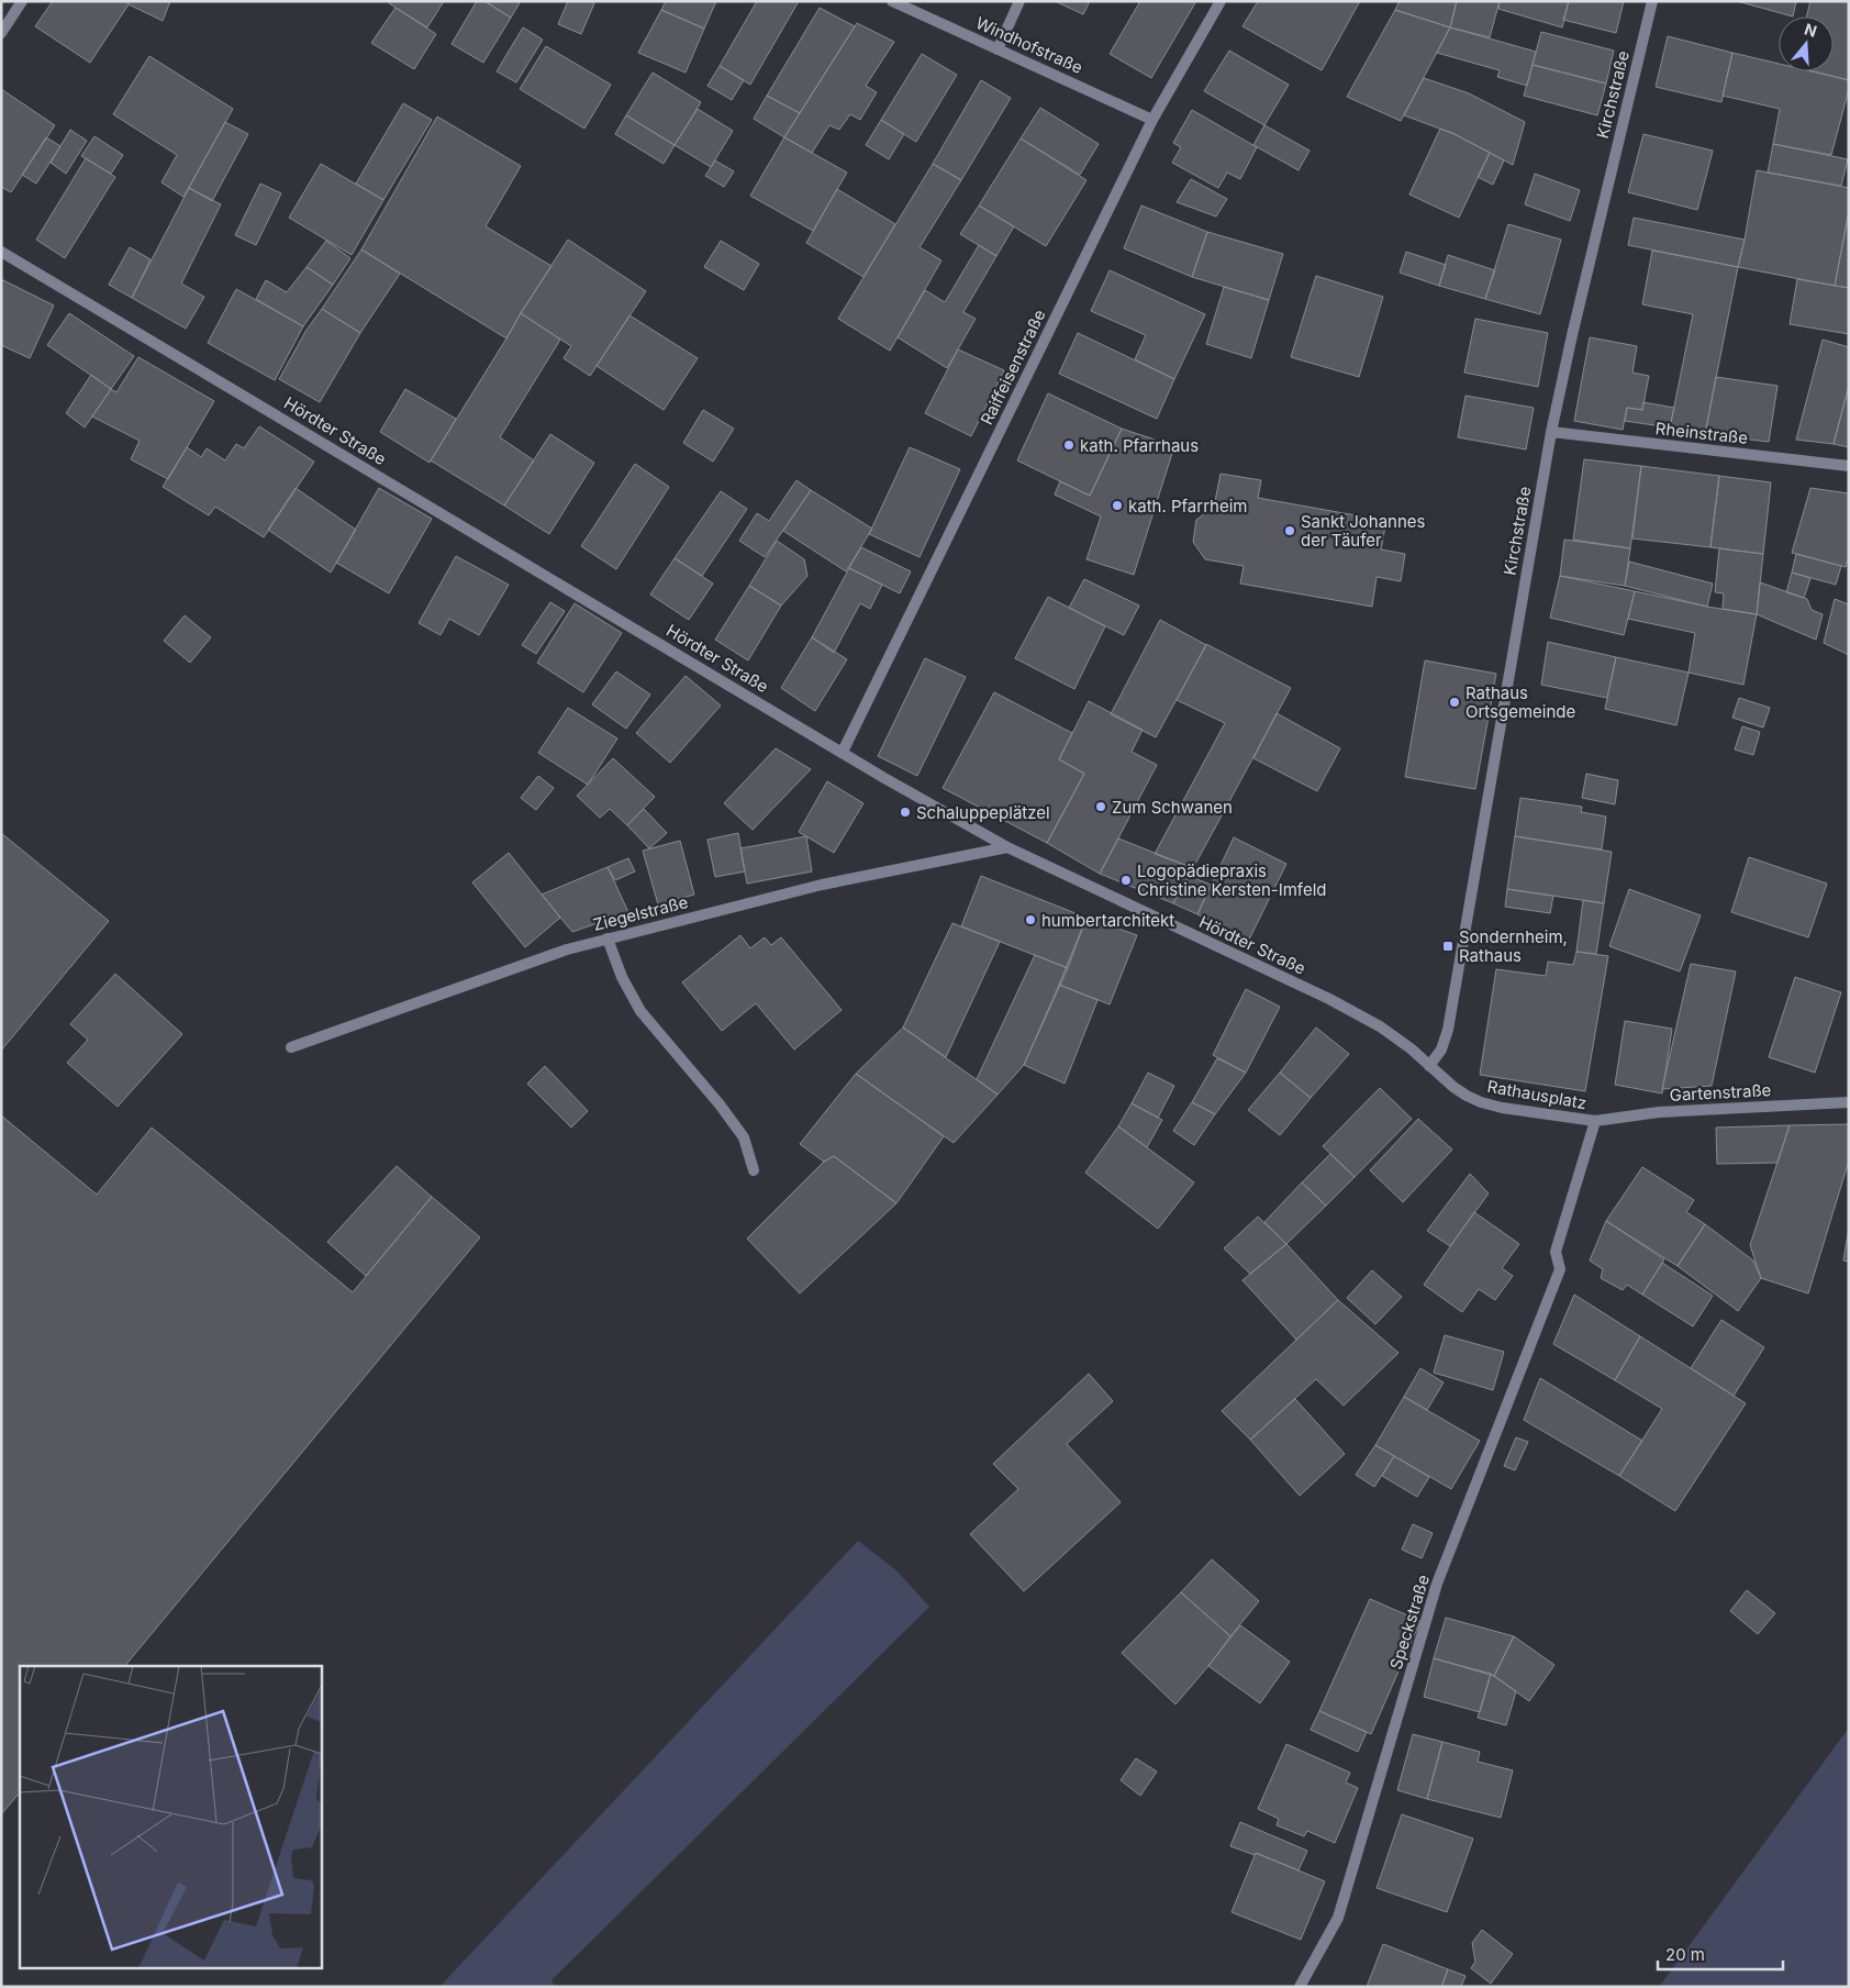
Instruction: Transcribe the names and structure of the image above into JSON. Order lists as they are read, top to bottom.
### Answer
{
  "streets": {
    "street": [
      "Windhofstraße",
      "Kirchstraße",
      "Raiffeisenstraße",
      "Hördter Straße",
      "Rheinstraße",
      "Ziegelstraße",
      "Gartenstraße",
      "Rathausplatz",
      "Speckstraße"
    ]
  },
  "crossings": [
    ["Windhofstraße", "Raiffeisenstraße"],
    ["Kirchstraße", "Hördter Straße"],
    ["Kirchstraße", "Rheinstraße"],
    ["Kirchstraße", "Rathausplatz"],
    ["Raiffeisenstraße", "Hördter Straße"],
    ["Hördter Straße", "Ziegelstraße"],
    ["Hördter Straße", "Rathausplatz"],
    ["Gartenstraße", "Rathausplatz"],
    ["Rathausplatz", "Speckstraße"]
  ],
  "places": {
    "other": [
      "kath. Pfarrhaus",
      "kath. Pfarrheim",
      "Sankt Johannes der Täufer",
      "Rathaus Ortsgemeinde",
      "Zum Schwanen",
      "Schaluppeplätzel",
      "Logopädiepraxis Christine Kersten-Imfeld",
      "humbertarchitekt"
    ],
    "transit": ["Sondernheim, Rathaus"]
  },
  "scale_bar": "20 m",
  "north": "top"
}
